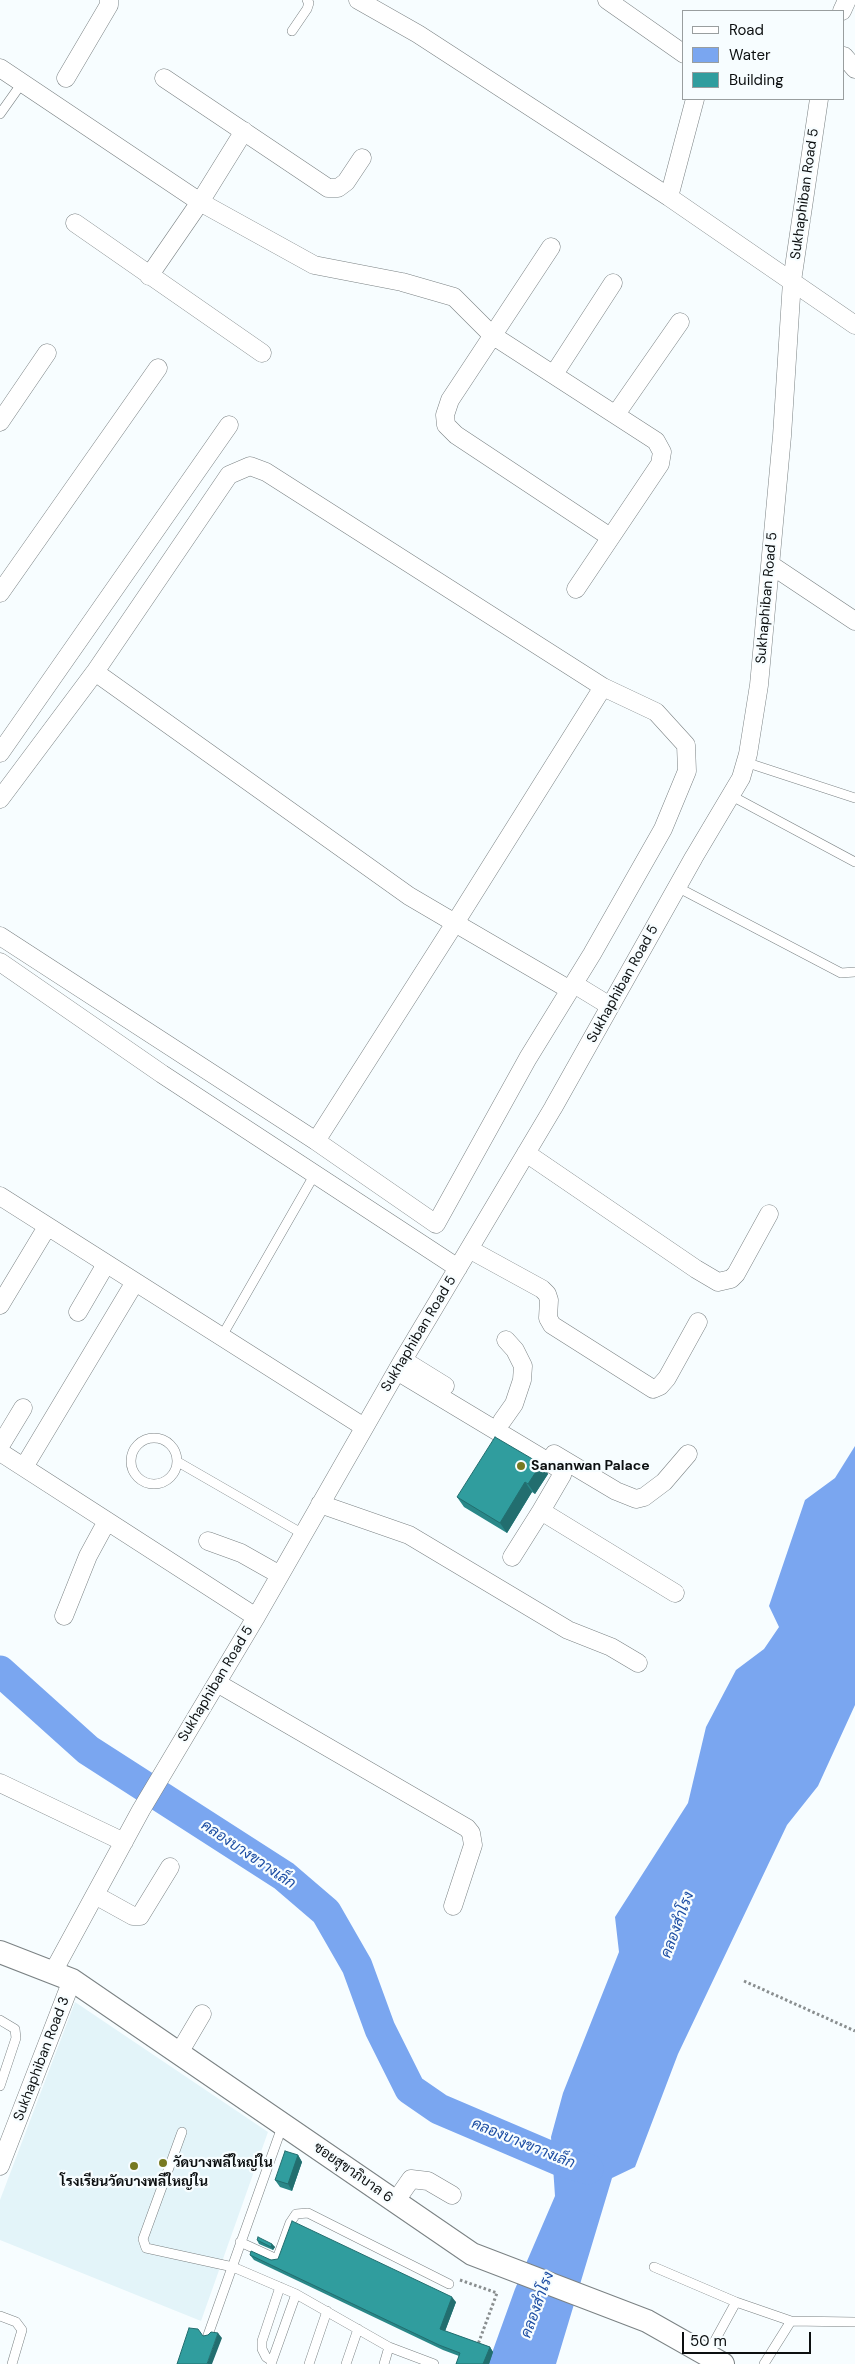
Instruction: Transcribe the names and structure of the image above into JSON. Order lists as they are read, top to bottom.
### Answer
{
  "streets": {
    "street": ["Sukhaphiban Road 5", "Sukhaphiban Road 3", "ซอยสุขาภิบาล 6"]
  },
  "crossings": [
    ["Sukhaphiban Road 5", "Sukhaphiban Road 3"],
    ["Sukhaphiban Road 3", "ซอยสุขาภิบาล 6"]
  ],
  "water": ["คลองบางขวางเล็ก", "คลองสำโรง"],
  "places": ["Sananwan Palace", "วัดบางพลีใหญ่ใน", "โรงเรียนวัดบางพลีใหญ่ใน"],
  "legend": ["Road", "Water", "Building"],
  "scale_bar": "50 m"
}
